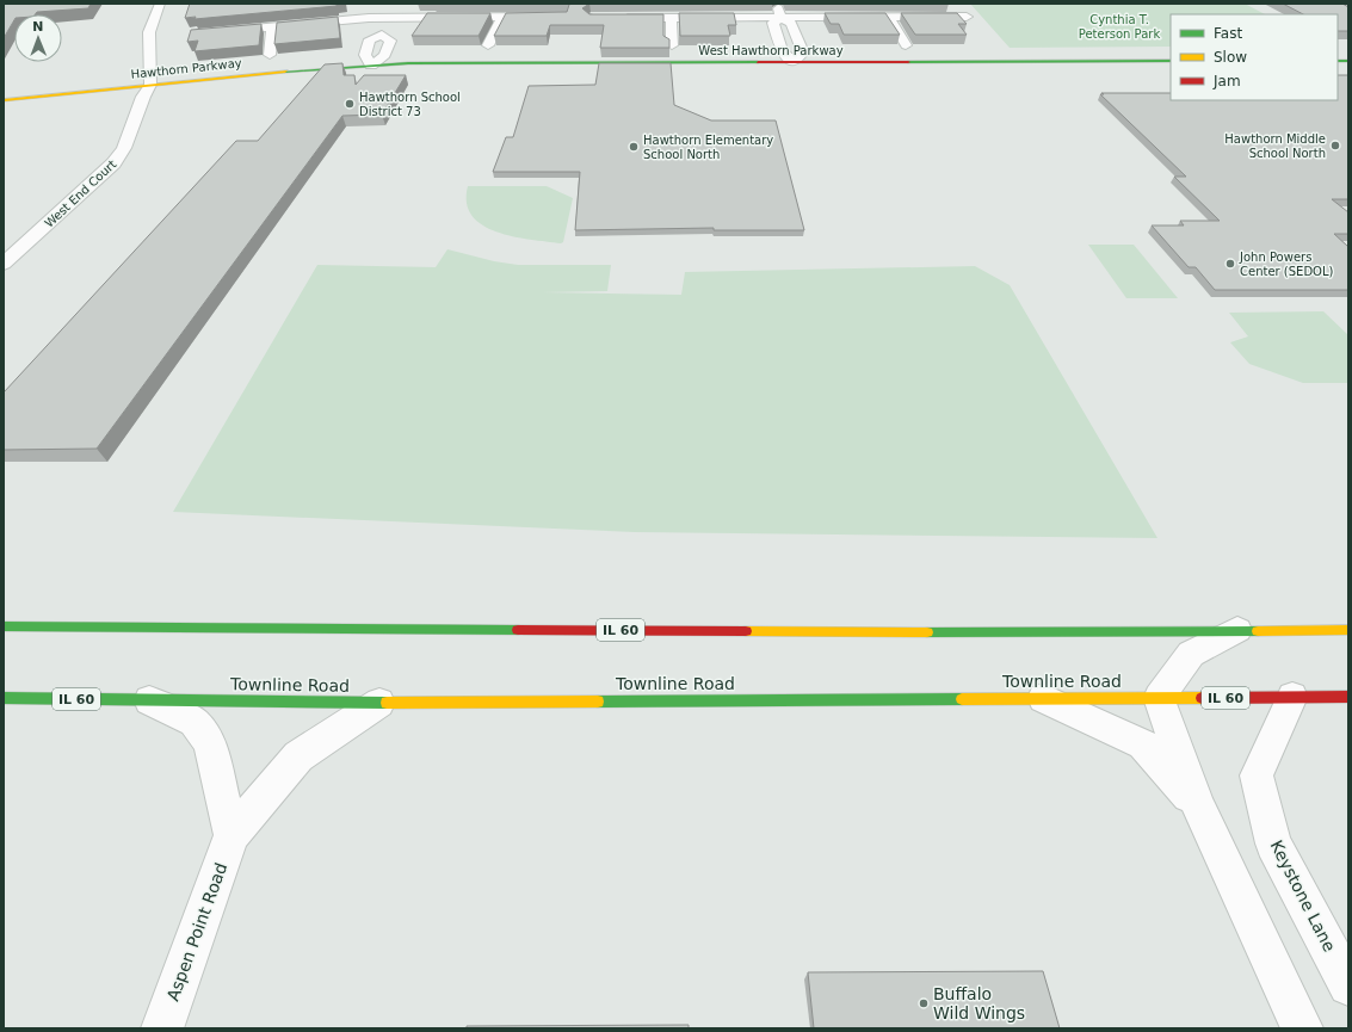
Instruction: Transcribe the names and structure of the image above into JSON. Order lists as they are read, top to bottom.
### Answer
{
  "streets": {
    "street": [
      "West Hawthorn Parkway",
      "Hawthorn Parkway",
      "West End Court",
      "IL 60",
      "Townline Road",
      "Keystone Lane",
      "Aspen Point Road"
    ]
  },
  "crossings": [
    ["West Hawthorn Parkway", "Hawthorn Parkway"],
    ["Hawthorn Parkway", "West End Court"],
    ["Townline Road", "Keystone Lane"],
    ["Townline Road", "Aspen Point Road"]
  ],
  "parks": ["Cynthia T. Peterson Park"],
  "places": [
    "Hawthorn School District 73",
    "Hawthorn Middle School North",
    "Hawthorn Elementary School North",
    "John Powers Center (SEDOL)",
    "Buffalo Wild Wings"
  ],
  "legend": ["Fast", "Slow", "Jam"],
  "north": "top"
}
